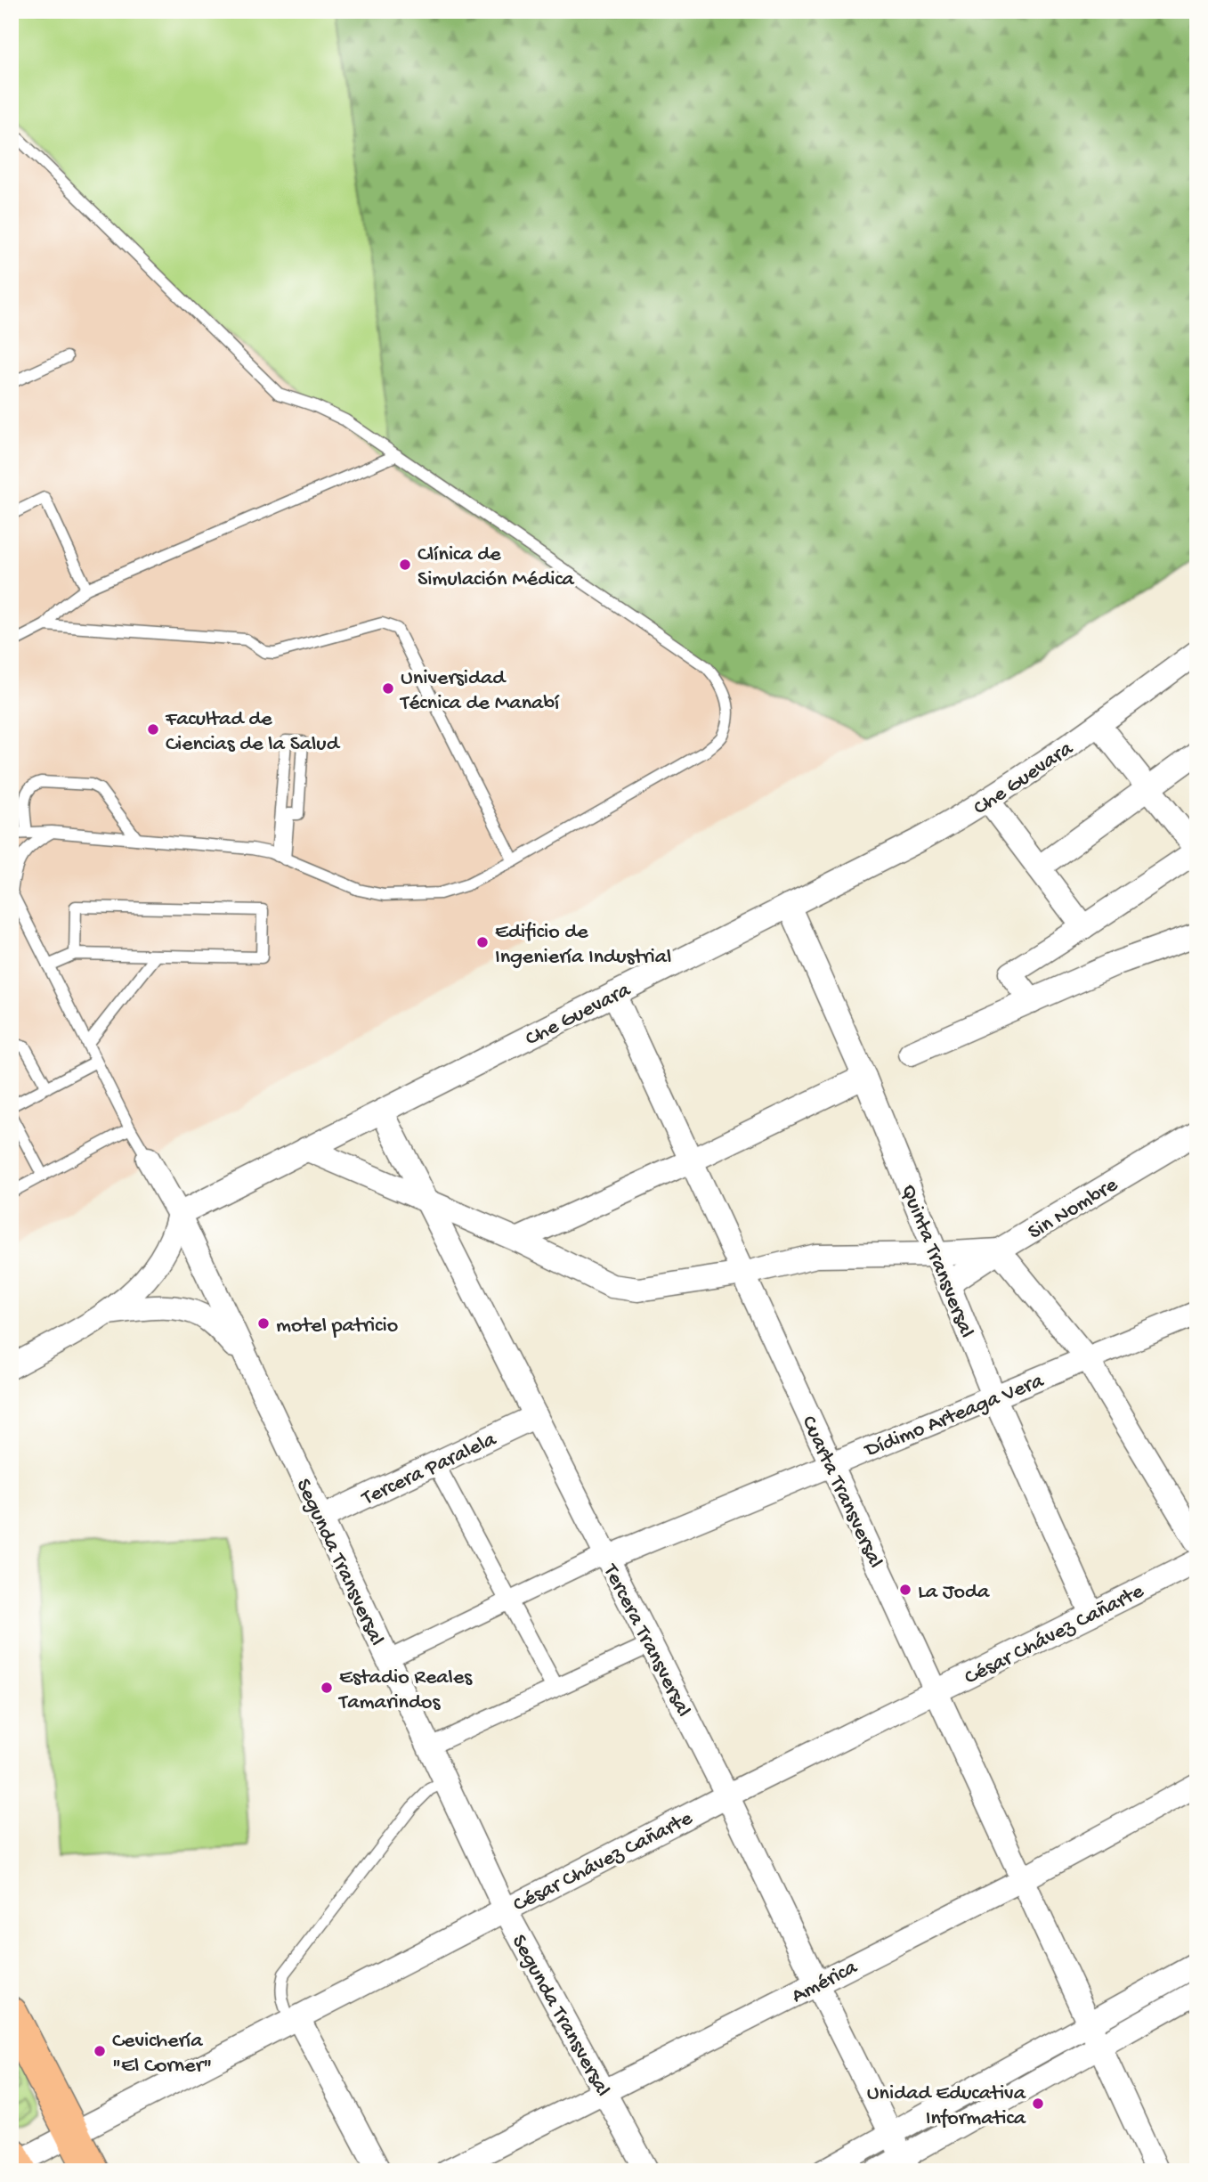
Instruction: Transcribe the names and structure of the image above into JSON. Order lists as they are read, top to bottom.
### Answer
{
  "streets": {
    "street": [
      "Che Guevara",
      "Sin Nombre",
      "Quinta Transversal",
      "Dídimo Arteaga Vera",
      "Tercera Paralela",
      "Cuarta Transversal",
      "Segunda Transversal",
      "César Chávez Cañarte",
      "Tercera Transversal",
      "América"
    ]
  },
  "crossings": [
    ["Che Guevara", "Quinta Transversal"],
    ["Che Guevara", "Cuarta Transversal"],
    ["Che Guevara", "Segunda Transversal"],
    ["Che Guevara", "Tercera Transversal"],
    ["Sin Nombre", "Quinta Transversal"],
    ["Quinta Transversal", "Dídimo Arteaga Vera"],
    ["Quinta Transversal", "César Chávez Cañarte"],
    ["Dídimo Arteaga Vera", "Cuarta Transversal"],
    ["Dídimo Arteaga Vera", "Tercera Transversal"],
    ["Tercera Paralela", "Segunda Transversal"],
    ["Tercera Paralela", "Tercera Transversal"],
    ["Cuarta Transversal", "César Chávez Cañarte"],
    ["Cuarta Transversal", "América"],
    ["Segunda Transversal", "César Chávez Cañarte"],
    ["Segunda Transversal", "América"],
    ["César Chávez Cañarte", "Tercera Transversal"],
    ["Tercera Transversal", "América"]
  ],
  "places": [
    "Clínica de Simulación Médica",
    "Universidad Técnica de Manabí",
    "Facultad de Ciencias de la Salud",
    "Edificio de Ingeniería Industrial",
    "motel patricio",
    "La Joda",
    "Estadio Reales Tamarindos",
    "Cevichería \"El Corner\"",
    "Unidad Educativa Informatica"
  ]
}
